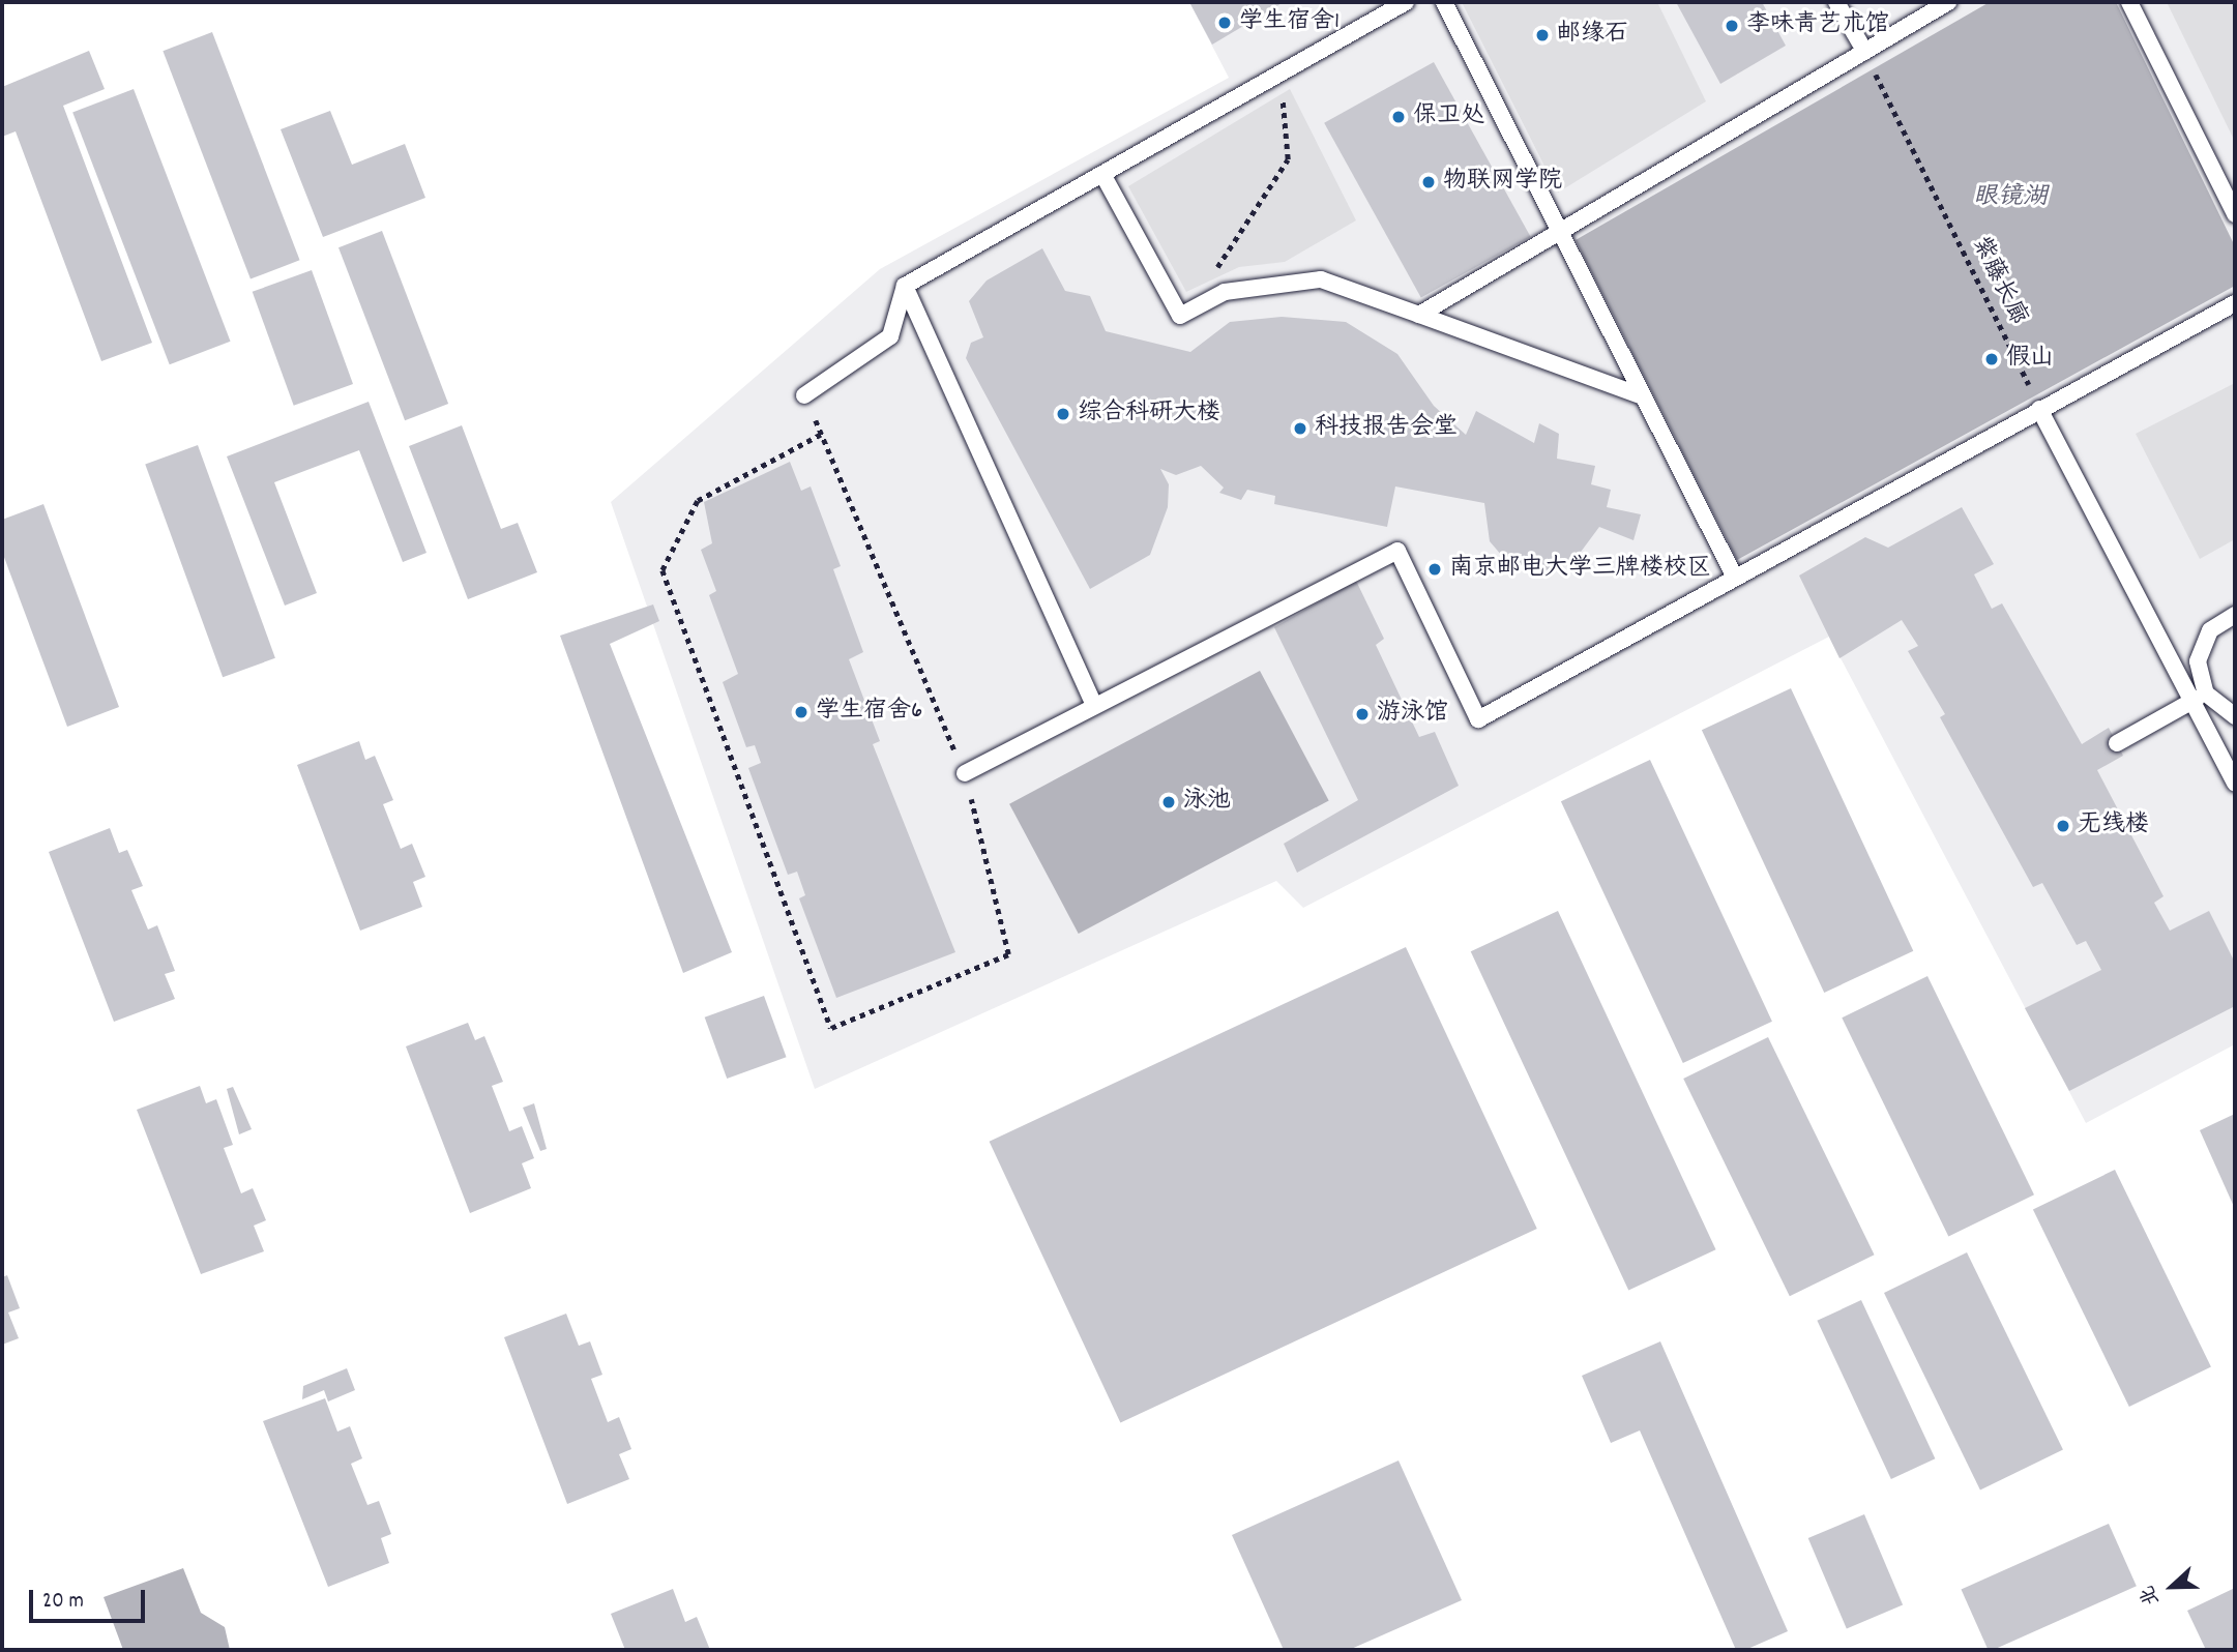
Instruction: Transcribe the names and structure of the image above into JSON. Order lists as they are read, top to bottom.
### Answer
{
  "streets": {
    "path": ["紫藤长廊"]
  },
  "water": ["眼镜湖"],
  "places": [
    "学生宿舍1",
    "李味青艺术馆",
    "邮缘石",
    "保卫处",
    "物联网学院",
    "假山",
    "综合科研大楼",
    "科技报告会堂",
    "南京邮电大学三牌楼校区",
    "学生宿舍6",
    "游泳馆",
    "泳池",
    "无线楼"
  ],
  "scale_bar": "20 m",
  "north": "left"
}
